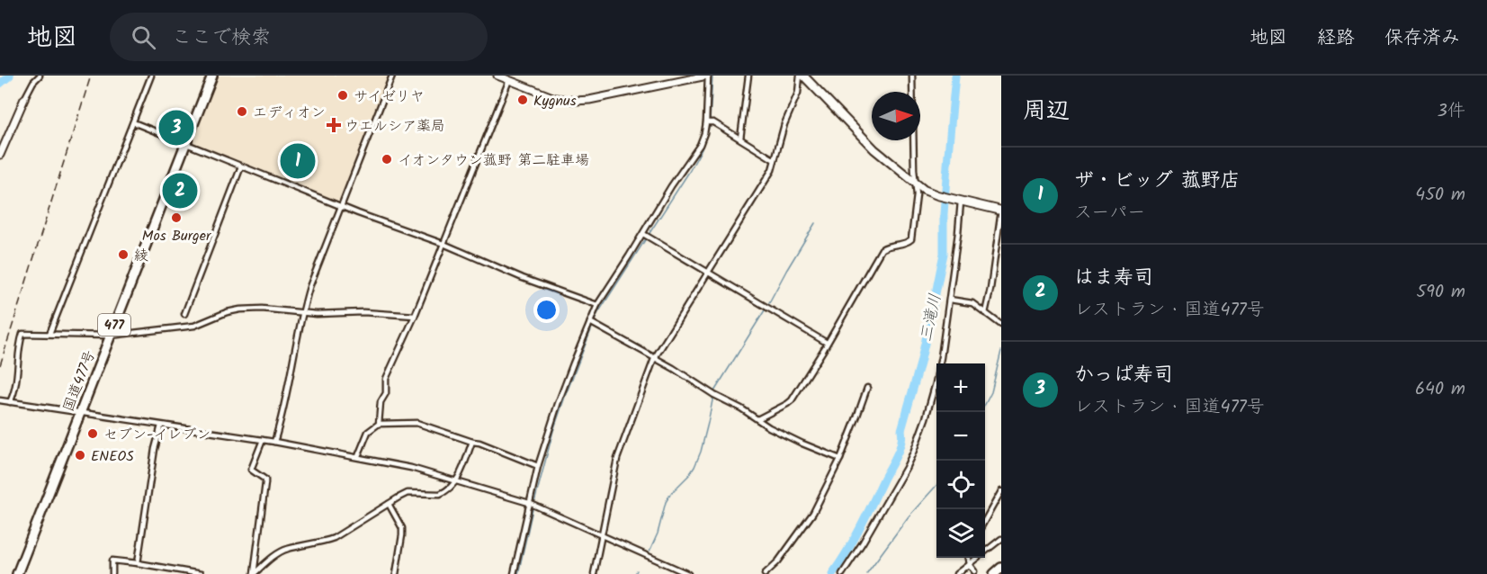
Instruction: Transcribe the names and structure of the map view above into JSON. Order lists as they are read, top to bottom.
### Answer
{
  "streets": {
    "highway": ["477", "国道477号"]
  },
  "water": ["三滝川"],
  "places": {
    "other": [
      "サイゼリヤ",
      "Kygnus",
      "エディオン",
      "イオンタウン菰野 第二駐車場",
      "Mos Burger",
      "綾",
      "セブン-イレブン",
      "ENEOS"
    ],
    "health": ["ウエルシア薬局"]
  },
  "north": "right",
  "page": {
    "header": "地図",
    "search": "ここで検索",
    "nav": ["地図", "経路", "保存済み"],
    "heading": ["周辺", "3件"],
    "pins": ["3", "1", "2"],
    "list": [
      {
        "mark": "1",
        "name": "ザ・ビッグ 菰野店",
        "note": "スーパー",
        "value": "450 m"
      },
      {
        "mark": "2",
        "name": "はま寿司",
        "note": "レストラン · 国道477号",
        "value": "590 m"
      },
      {
        "mark": "3",
        "name": "かっぱ寿司",
        "note": "レストラン · 国道477号",
        "value": "640 m"
      }
    ],
    "map_buttons": ["+", "−"]
  }
}
